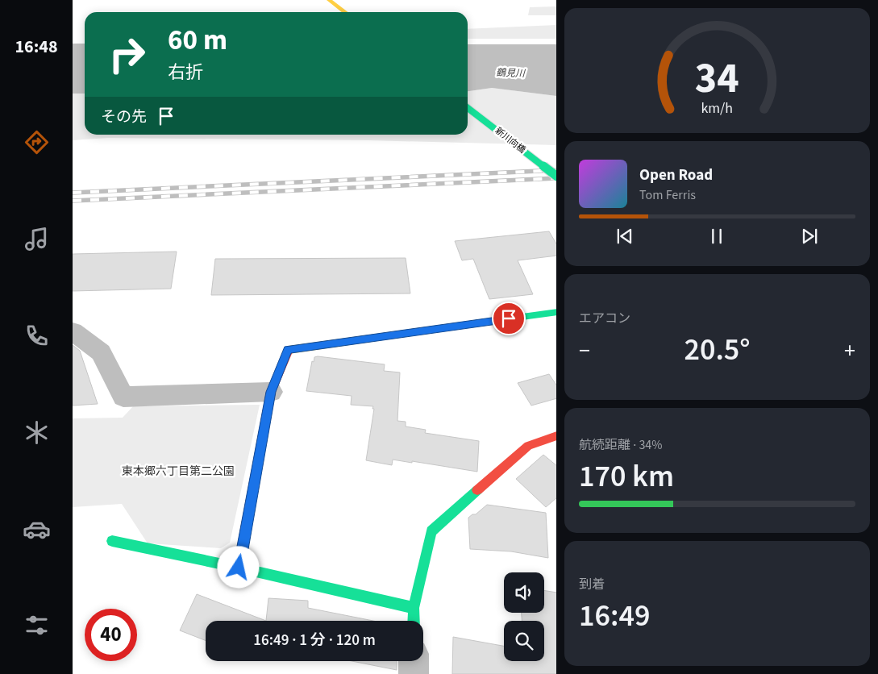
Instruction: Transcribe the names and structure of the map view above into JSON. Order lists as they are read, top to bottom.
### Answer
{
  "streets": {
    "street": ["新川向橋"]
  },
  "water": ["鶴見川"],
  "parks": ["東本郷六丁目第二公園"],
  "page": {
    "tabs": "16:48",
    "turn": ["60 m", "右折"],
    "then": "その先",
    "song": ["Open Road", "Tom Ferris"],
    "tile": [
      "エアコン",
      ["航続距離 · 34%", "170 km"],
      ["到着", "16:49"]
    ],
    "heat": ["−", "20.5°", "+"],
    "limit": "40",
    "trip": "16:49 · 1 分 · 120 m",
    "gauge": ["34", "km/h"]
  }
}
